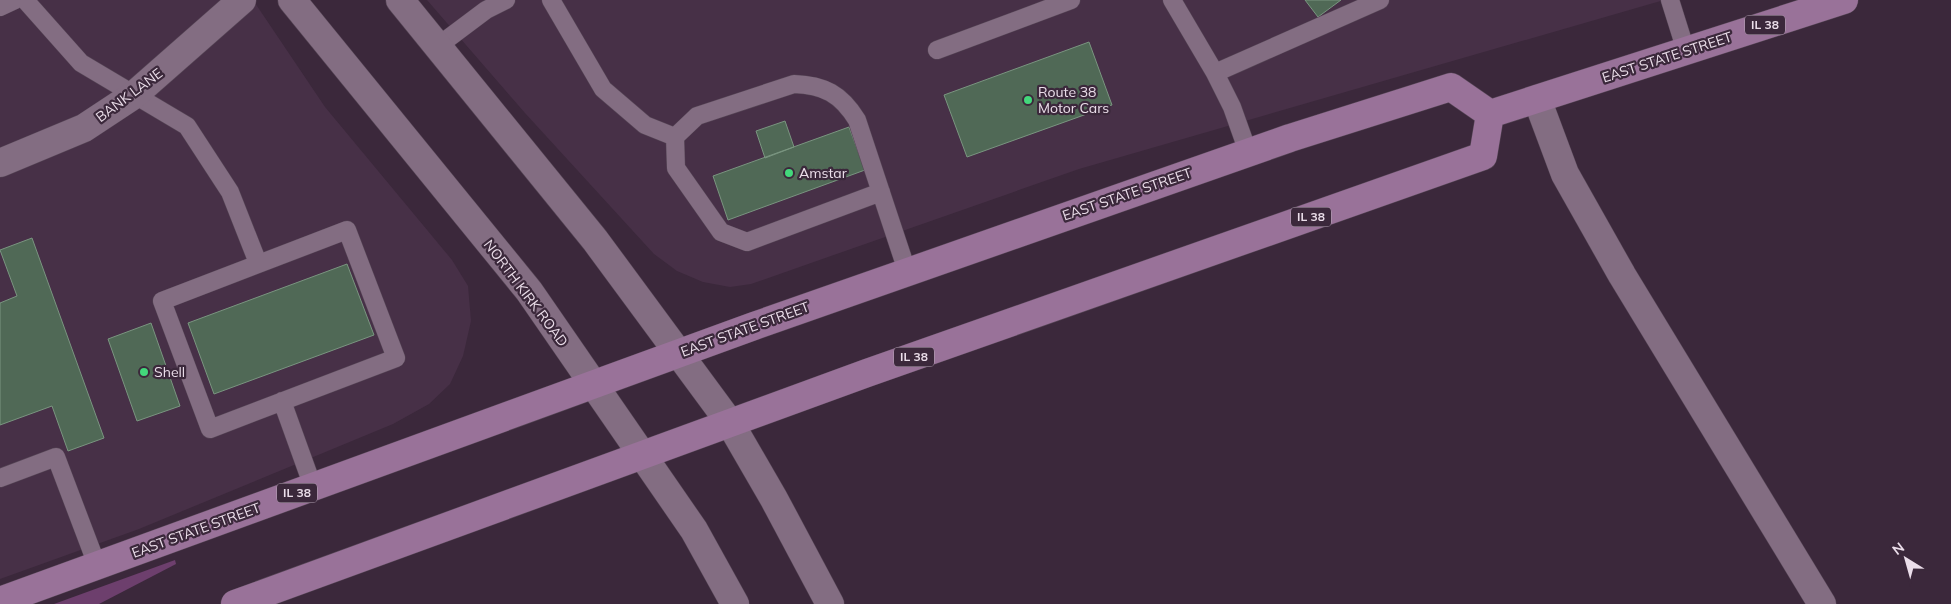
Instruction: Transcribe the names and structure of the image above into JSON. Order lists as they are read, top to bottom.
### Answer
{
  "streets": {
    "main road": ["IL 38", "EAST STATE STREET"],
    "street": ["BANK LANE", "NORTH KIRK ROAD"]
  },
  "crossings": [
    ["IL 38", "EAST STATE STREET"],
    ["IL 38", "NORTH KIRK ROAD"],
    ["EAST STATE STREET", "NORTH KIRK ROAD"]
  ],
  "places": ["Route 38 Motor Cars", "Amstar", "Shell"],
  "north": "top left"
}
